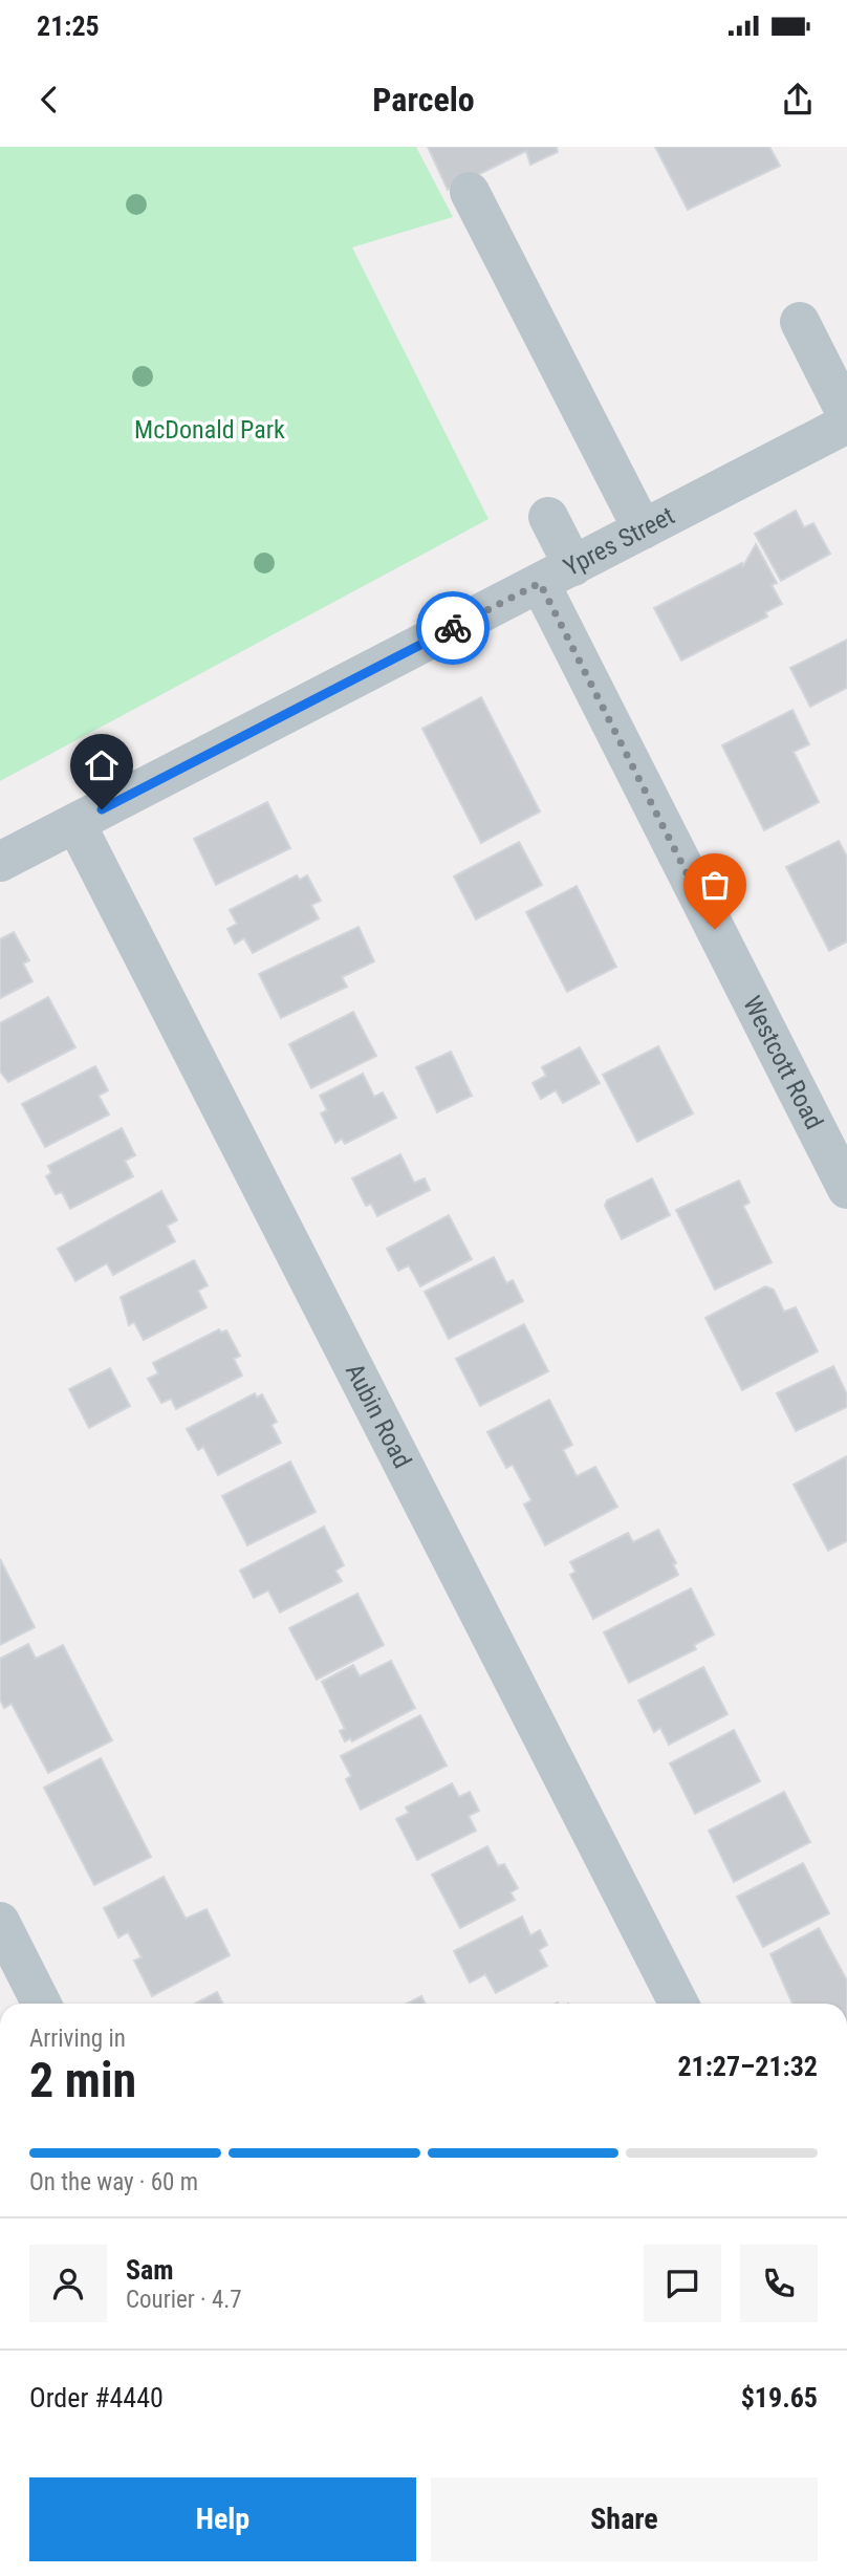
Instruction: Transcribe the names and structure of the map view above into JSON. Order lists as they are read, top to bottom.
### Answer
{
  "streets": {
    "street": ["Ypres Street", "Westcott Road", "Aubin Road"]
  },
  "crossings": [
    ["Ypres Street", "Westcott Road"],
    ["Ypres Street", "Aubin Road"]
  ],
  "parks": ["McDonald Park"],
  "page": {
    "status": "21:25",
    "header": "Parcelo",
    "heading": ["2 min", "Arriving in", "21:27–21:32"],
    "panel": [
      "Sam",
      "Courier · 4.7",
      "Order #4440",
      "$19.65"
    ],
    "bar": "On the way · 60 m",
    "buttons": ["Help", "Share"]
  }
}
